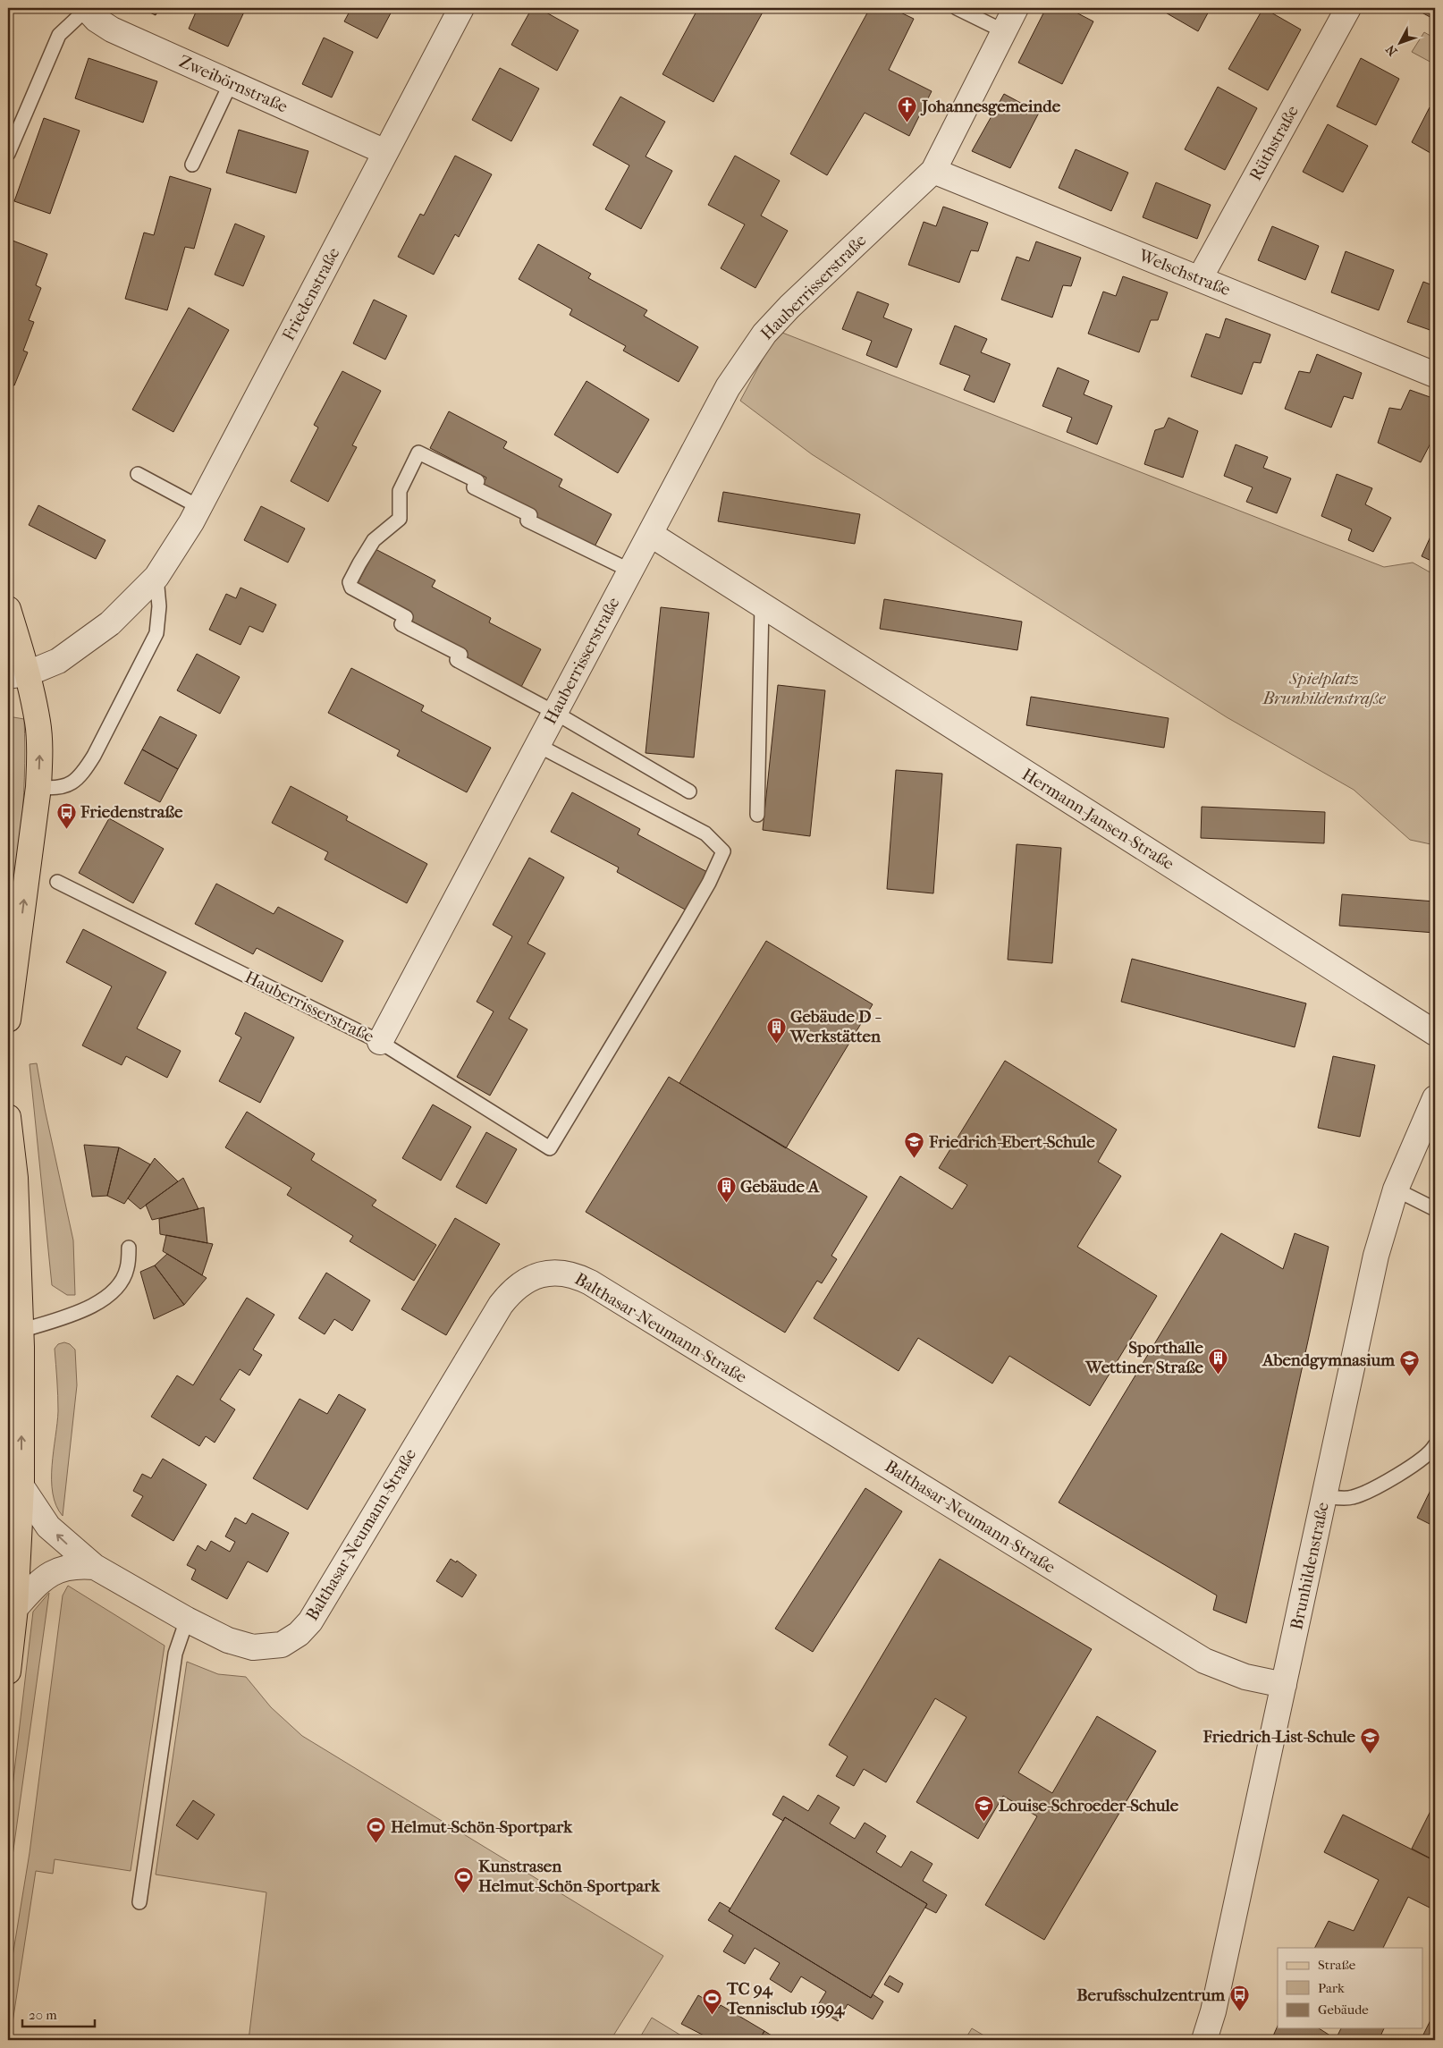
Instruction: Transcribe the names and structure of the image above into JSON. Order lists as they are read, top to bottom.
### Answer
{
  "streets": {
    "street": [
      "Zweibörnstraße",
      "Rüthstraße",
      "Welschstraße",
      "Hauberrisserstraße",
      "Friedenstraße",
      "Hermann-Jansen-Straße",
      "Balthasar-Neumann-Straße",
      "Brunhildenstraße"
    ]
  },
  "crossings": [
    ["Zweibörnstraße", "Friedenstraße"],
    ["Rüthstraße", "Welschstraße"],
    ["Welschstraße", "Hauberrisserstraße"],
    ["Hauberrisserstraße", "Hermann-Jansen-Straße"],
    ["Balthasar-Neumann-Straße", "Brunhildenstraße"]
  ],
  "parks": ["Spielplatz Brunhildenstraße"],
  "places": {
    "church": ["Johannesgemeinde"],
    "bus stop": ["Friedenstraße", "Berufsschulzentrum"],
    "building": ["Gebäude D - Werkstätten", "Gebäude A", "Sporthalle Wettiner Straße"],
    "school or university": [
      "Friedrich-Ebert-Schule",
      "Abendgymnasium",
      "Friedrich-List-Schule",
      "Louise-Schroeder-Schule"
    ],
    "sports": ["Helmut-Schön-Sportpark", "Kunstrasen Helmut-Schön-Sportpark", "TC 94 Tennisclub 1994"]
  },
  "legend": ["Straße", "Park", "Gebäude"],
  "scale_bar": "20 m",
  "north": "bottom left"
}
